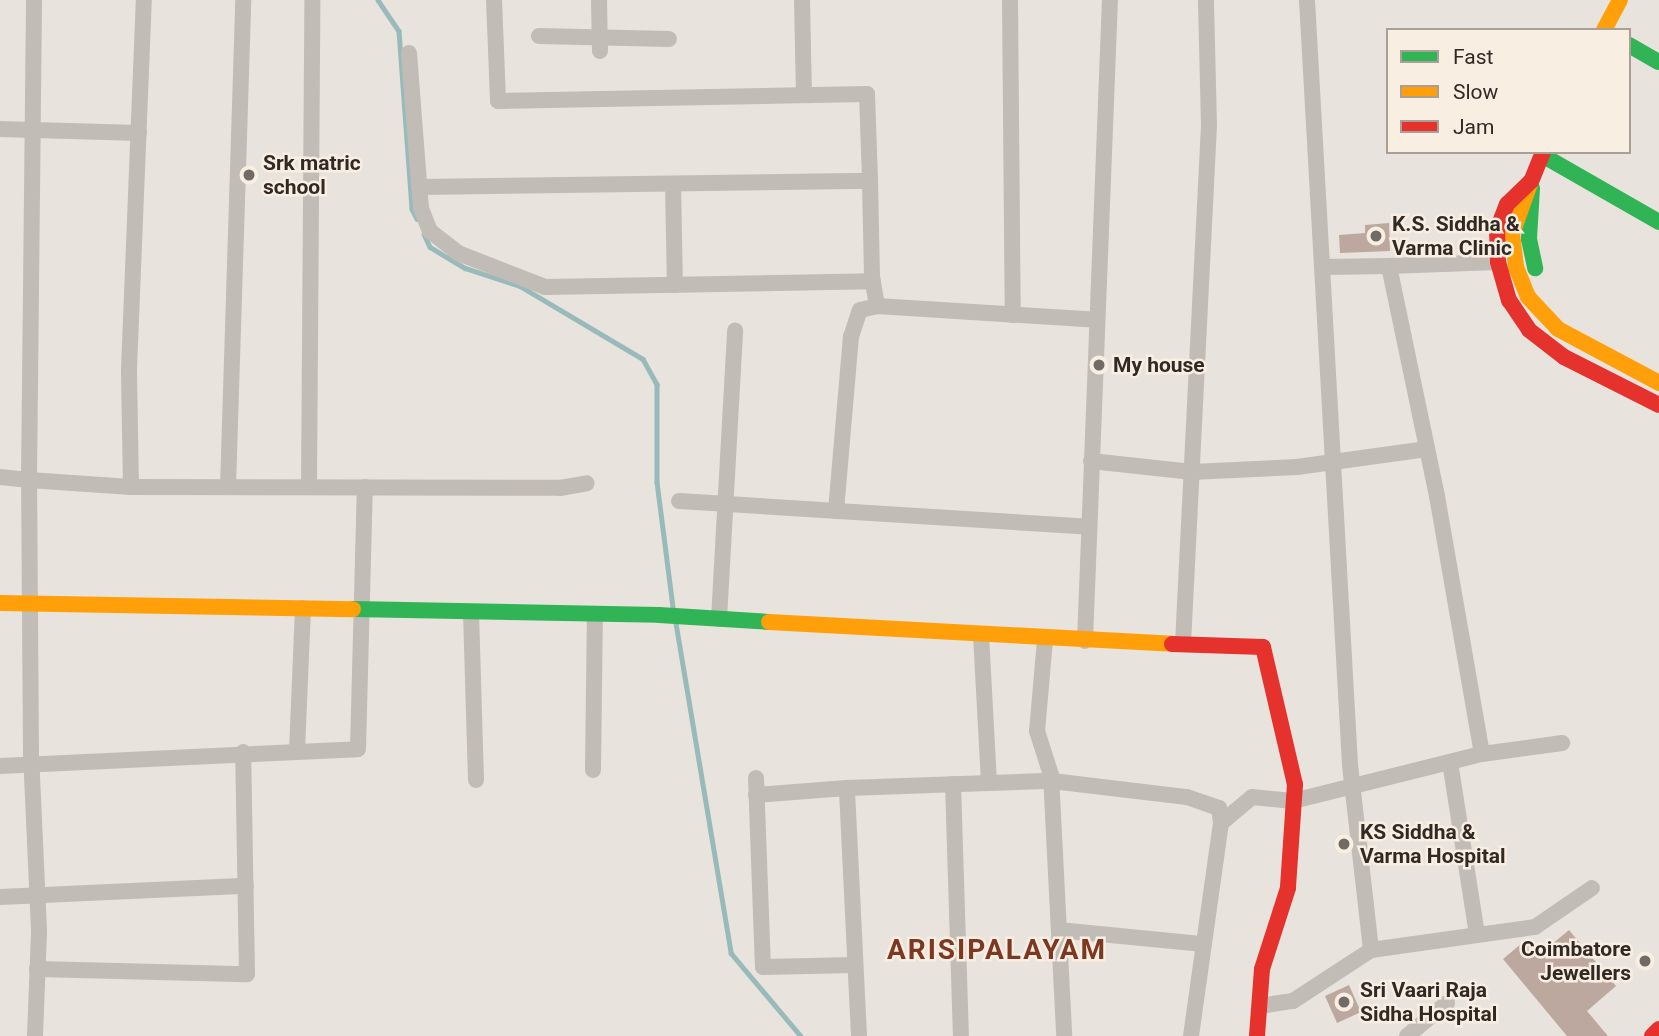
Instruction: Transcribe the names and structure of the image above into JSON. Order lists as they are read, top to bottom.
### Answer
{
  "districts": ["ARISIPALAYAM"],
  "places": [
    "Srk matric school",
    "K.S. Siddha & Varma Clinic",
    "My house",
    "KS Siddha & Varma Hospital",
    "Coimbatore Jewellers",
    "Sri Vaari Raja Sidha Hospital"
  ],
  "legend": ["Fast", "Slow", "Jam"]
}
